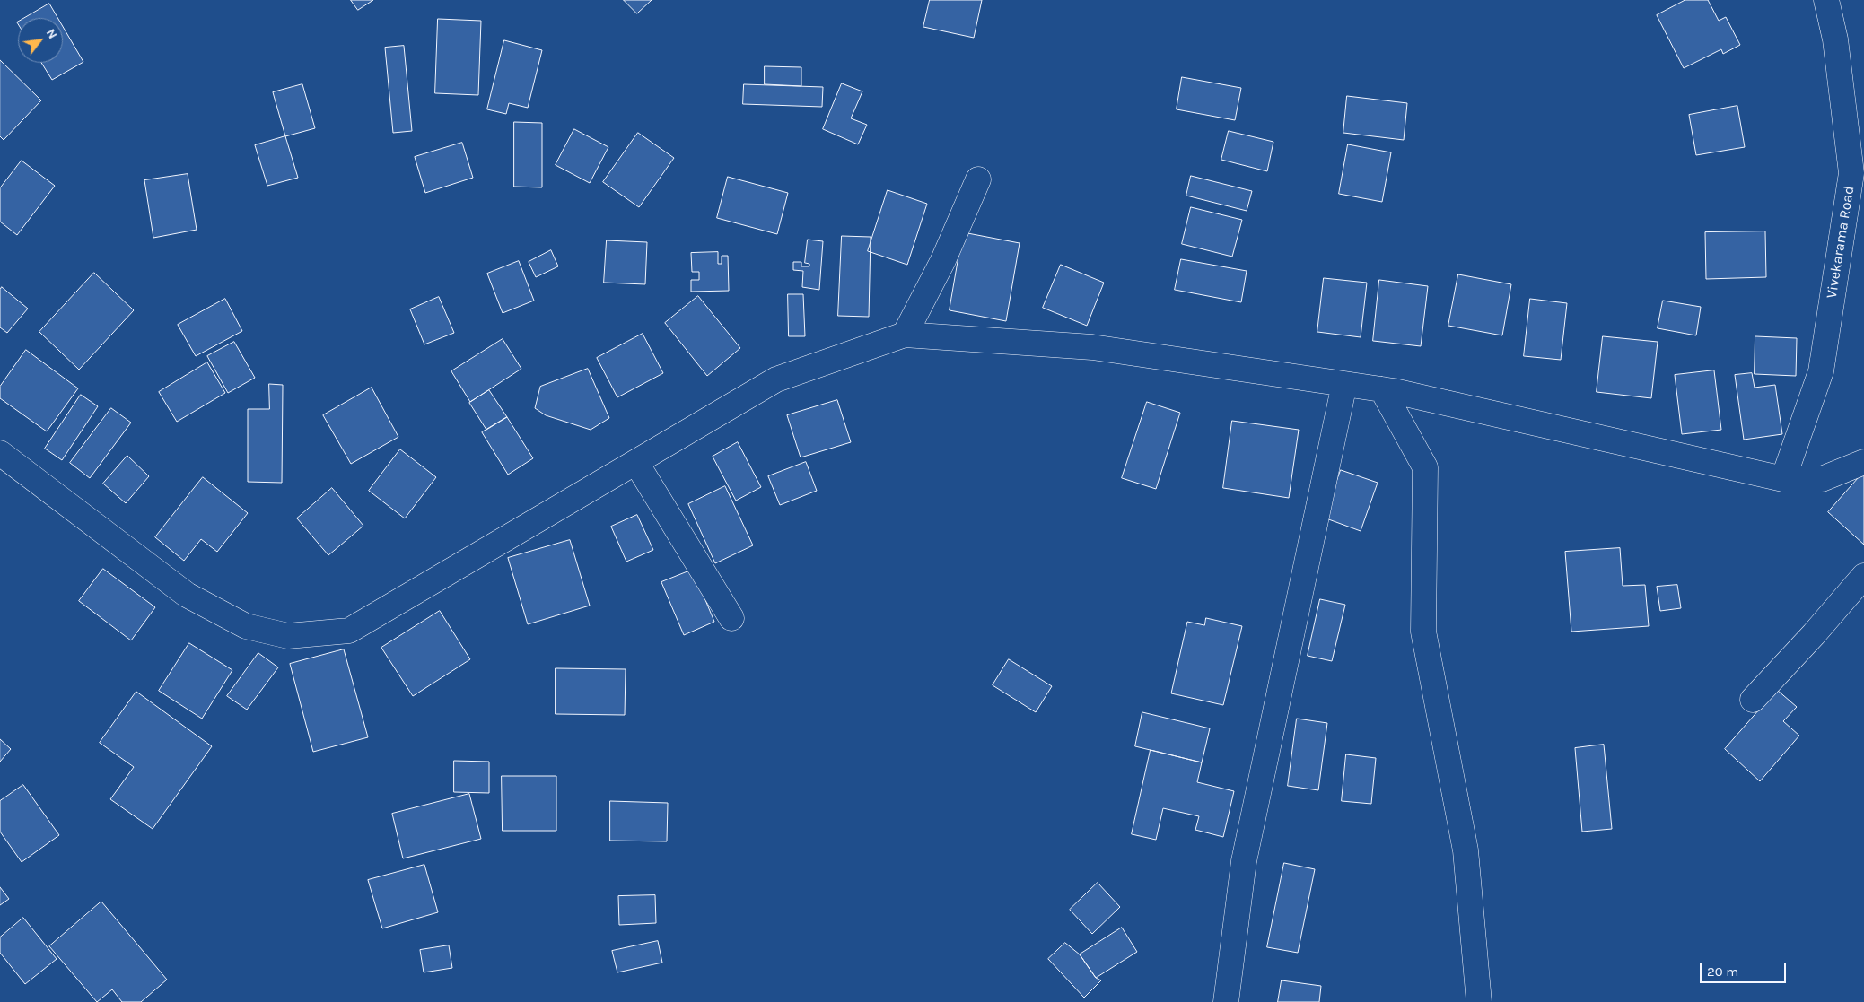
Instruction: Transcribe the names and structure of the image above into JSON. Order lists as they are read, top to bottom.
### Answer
{
  "streets": {
    "street": ["Vivekarama Road"]
  },
  "scale_bar": "20 m",
  "north": "top right"
}
